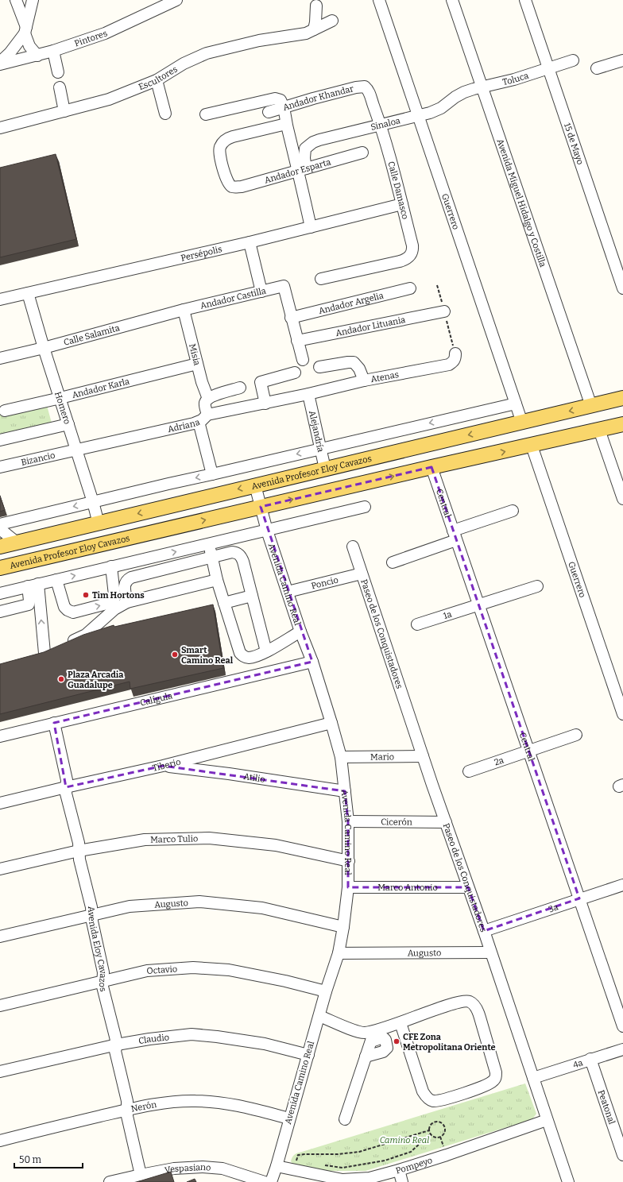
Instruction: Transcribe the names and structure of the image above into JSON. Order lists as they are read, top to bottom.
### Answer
{
  "streets": {
    "main road": ["Avenida Profesor Eloy Cavazos"],
    "street": [
      "Pintores",
      "Escultores",
      "Toluca",
      "Andador Khandar",
      "Sinaloa",
      "15 de Mayo",
      "Andador Esparta",
      "Calle Damasco",
      "Avenida Miguel Hidalgo y Costilla",
      "Guerrero",
      "Persépolis",
      "Andador Castilla",
      "Andador Argelia",
      "Andador Lituania",
      "Calle Salamita",
      "Misia",
      "Atenas",
      "Andador Karla",
      "Homero",
      "Adriana",
      "Alejandría",
      "Bizancio",
      "Central",
      "Poncio",
      "Avenida Camino Real",
      "1a",
      "Paseo de los Conquistadores",
      "Calígula",
      "Mario",
      "2a",
      "Tiberio",
      "Atilio",
      "Cicerón",
      "Marco Tulio",
      "Marco Antonio",
      "Augusto",
      "3a",
      "Avenida Eloy Cavazos",
      "Octavio",
      "Claudio",
      "4a",
      "Nerón",
      "Peatonal",
      "Pompeyo",
      "Vespasiano"
    ]
  },
  "crossings": [
    ["Toluca", "Sinaloa"],
    ["Toluca", "15 de Mayo"],
    ["Toluca", "Avenida Miguel Hidalgo y Costilla"],
    ["Andador Khandar", "Andador Esparta"],
    ["Andador Khandar", "Calle Damasco"],
    ["Sinaloa", "Andador Esparta"],
    ["Sinaloa", "Calle Damasco"],
    ["Sinaloa", "Avenida Miguel Hidalgo y Costilla"],
    ["Sinaloa", "Guerrero"],
    ["Calle Damasco", "Persépolis"],
    ["Avenida Miguel Hidalgo y Costilla", "Avenida Profesor Eloy Cavazos"],
    ["Guerrero", "Avenida Profesor Eloy Cavazos"],
    ["Persépolis", "Homero"],
    ["Andador Castilla", "Andador Argelia"],
    ["Andador Castilla", "Calle Salamita"],
    ["Andador Castilla", "Misia"],
    ["Calle Salamita", "Misia"],
    ["Calle Salamita", "Homero"],
    ["Misia", "Andador Karla"],
    ["Atenas", "Adriana"],
    ["Atenas", "Alejandría"],
    ["Andador Karla", "Homero"],
    ["Homero", "Adriana"],
    ["Homero", "Bizancio"],
    ["Homero", "Avenida Profesor Eloy Cavazos"],
    ["Adriana", "Alejandría"],
    ["Adriana", "Bizancio"],
    ["Alejandría", "Avenida Profesor Eloy Cavazos"],
    ["Avenida Profesor Eloy Cavazos", "Central"],
    ["Avenida Profesor Eloy Cavazos", "Avenida Camino Real"],
    ["Central", "1a"],
    ["Central", "2a"],
    ["Central", "3a"],
    ["Poncio", "Avenida Camino Real"],
    ["Poncio", "Paseo de los Conquistadores"],
    ["Avenida Camino Real", "Calígula"],
    ["Avenida Camino Real", "Mario"],
    ["Avenida Camino Real", "Tiberio"],
    ["Avenida Camino Real", "Atilio"],
    ["Avenida Camino Real", "Cicerón"],
    ["Avenida Camino Real", "Marco Tulio"],
    ["Avenida Camino Real", "Marco Antonio"],
    ["Avenida Camino Real", "Augusto"],
    ["Avenida Camino Real", "Octavio"],
    ["Avenida Camino Real", "Claudio"],
    ["Avenida Camino Real", "Nerón"],
    ["Avenida Camino Real", "Pompeyo"],
    ["Paseo de los Conquistadores", "Mario"],
    ["Paseo de los Conquistadores", "Cicerón"],
    ["Paseo de los Conquistadores", "Marco Antonio"],
    ["Paseo de los Conquistadores", "Augusto"],
    ["Paseo de los Conquistadores", "3a"],
    ["Paseo de los Conquistadores", "4a"],
    ["Paseo de los Conquistadores", "Pompeyo"],
    ["Calígula", "Avenida Eloy Cavazos"],
    ["Tiberio", "Atilio"],
    ["Tiberio", "Avenida Eloy Cavazos"],
    ["Marco Tulio", "Avenida Eloy Cavazos"],
    ["Augusto", "Avenida Eloy Cavazos"],
    ["Avenida Eloy Cavazos", "Octavio"],
    ["Avenida Eloy Cavazos", "Claudio"],
    ["Avenida Eloy Cavazos", "Nerón"],
    ["Avenida Eloy Cavazos", "Vespasiano"],
    ["4a", "Peatonal"]
  ],
  "parks": ["Camino Real"],
  "places": [
    "Tim Hortons",
    "Smart Camino Real",
    "Plaza Arcadia Guadalupe",
    "CFE Zona Metropolitana Oriente"
  ],
  "scale_bar": "50 m"
}
